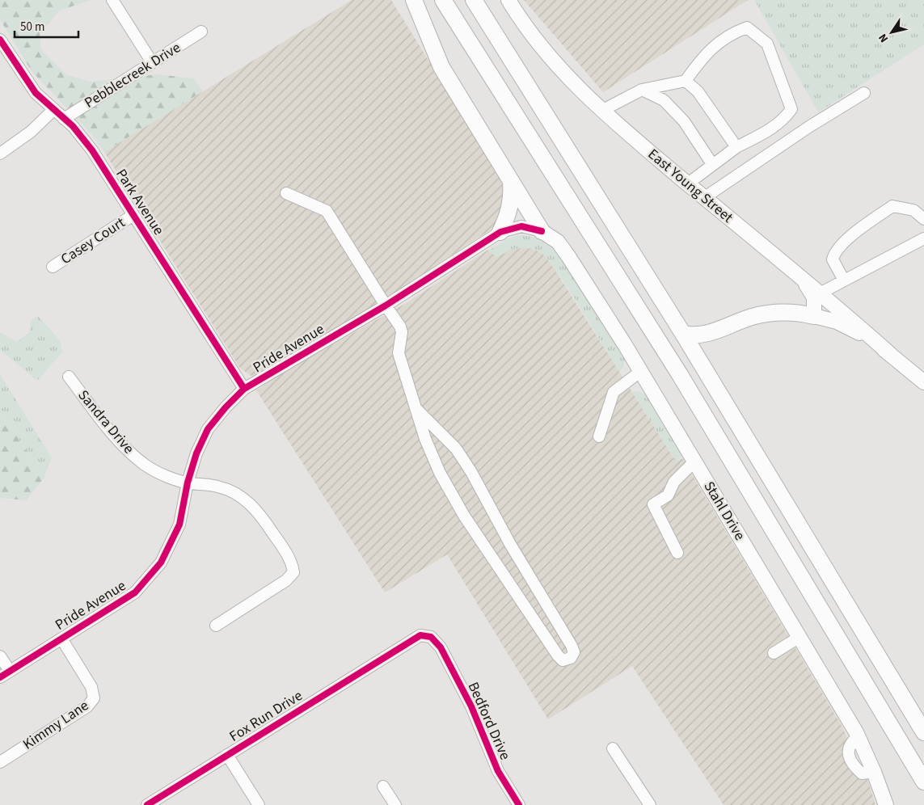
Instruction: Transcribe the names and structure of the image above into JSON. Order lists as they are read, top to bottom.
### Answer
{
  "streets": {
    "main road": ["East Young Street", "Stahl Drive"],
    "street": [
      "Pebblecreek Drive",
      "Park Avenue",
      "Casey Court",
      "Pride Avenue",
      "Sandra Drive",
      "Fox Run Drive",
      "Bedford Drive",
      "Kimmy Lane"
    ]
  },
  "crossings": [
    ["Pebblecreek Drive", "Park Avenue"],
    ["Park Avenue", "Casey Court"],
    ["Park Avenue", "Pride Avenue"],
    ["Pride Avenue", "Sandra Drive"],
    ["Pride Avenue", "Stahl Drive"],
    ["Pride Avenue", "Kimmy Lane"],
    ["Fox Run Drive", "Bedford Drive"]
  ],
  "scale_bar": "50 m",
  "north": "bottom left"
}
